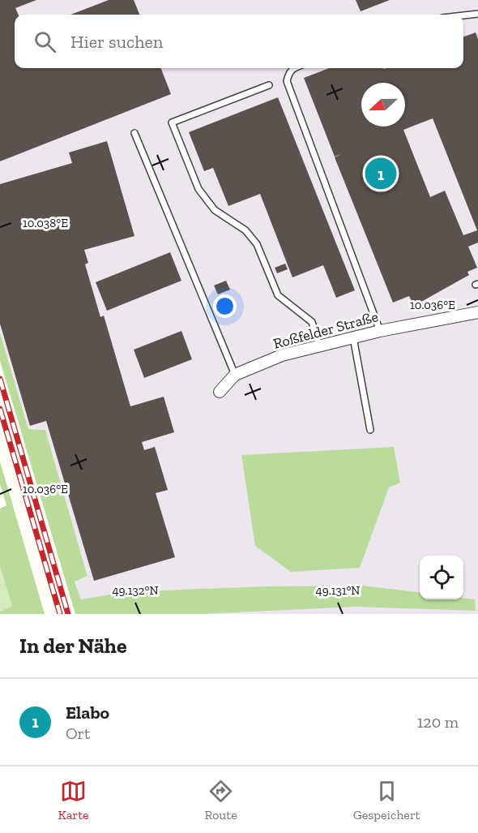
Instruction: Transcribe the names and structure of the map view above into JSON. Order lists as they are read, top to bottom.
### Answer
{
  "streets": {
    "street": ["Roßfelder Straße"]
  },
  "north": "left",
  "page": {
    "search": "Hier suchen",
    "pins": "1",
    "heading": "In der Nähe",
    "list": [
      {
        "mark": "1",
        "name": "Elabo",
        "note": "Ort",
        "value": "120 m"
      }
    ],
    "nav": ["Karte", "Route", "Gespeichert"]
  },
  "coordinates": [
    "10.038°E",
    "10.036°E",
    "49.132°N",
    "49.131°N"
  ]
}
